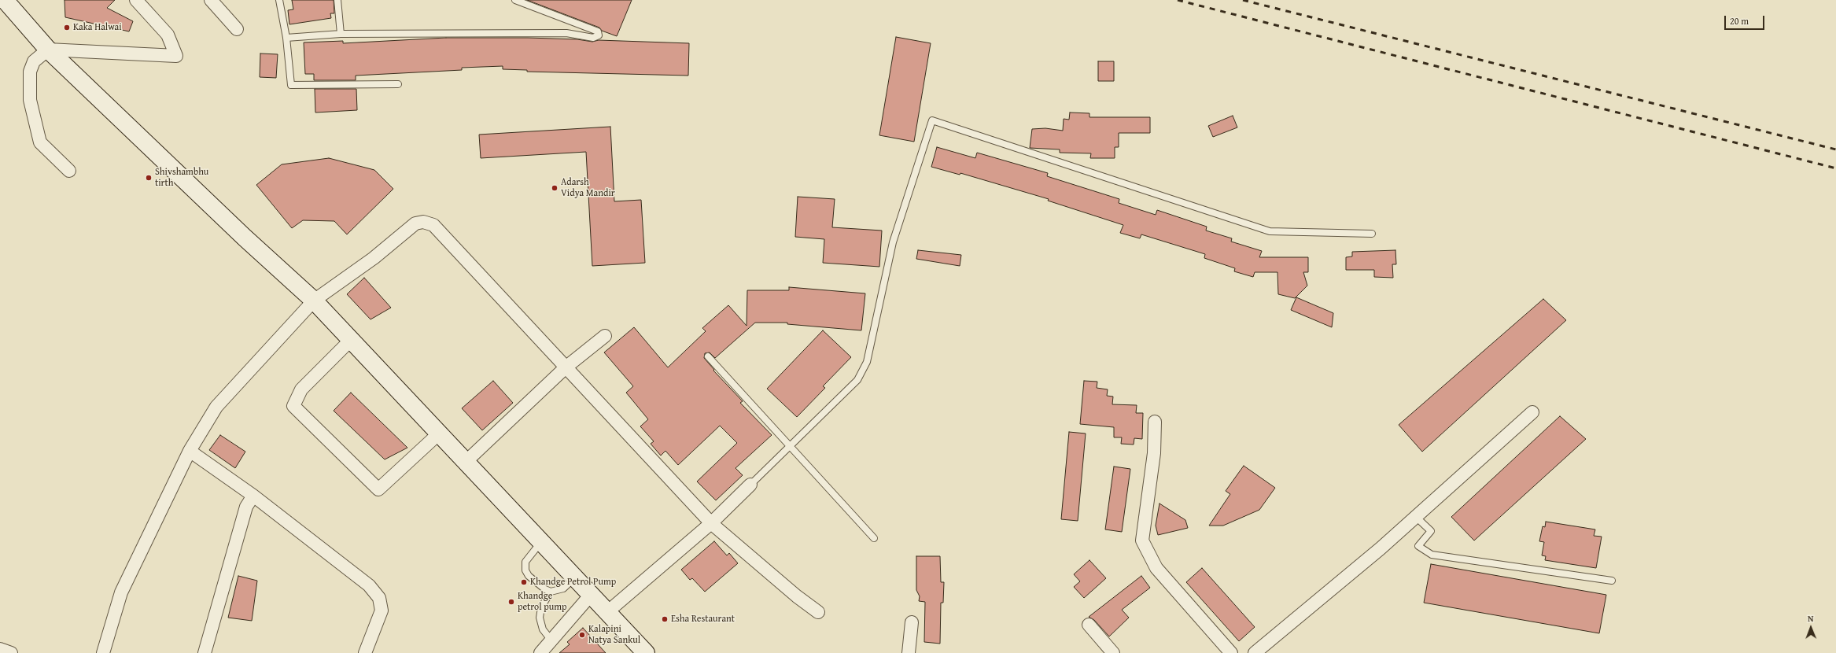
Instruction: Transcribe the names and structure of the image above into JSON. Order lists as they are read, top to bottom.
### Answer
{
  "places": [
    "Kaka Halwai",
    "Shivshambhu tirth",
    "Adarsh Vidya Mandir",
    "Khandge Petrol Pump",
    "Khandge petrol pump",
    "Esha Restaurant",
    "Kalapini Natya Sankul"
  ],
  "scale_bar": "20 m",
  "north": "top"
}
